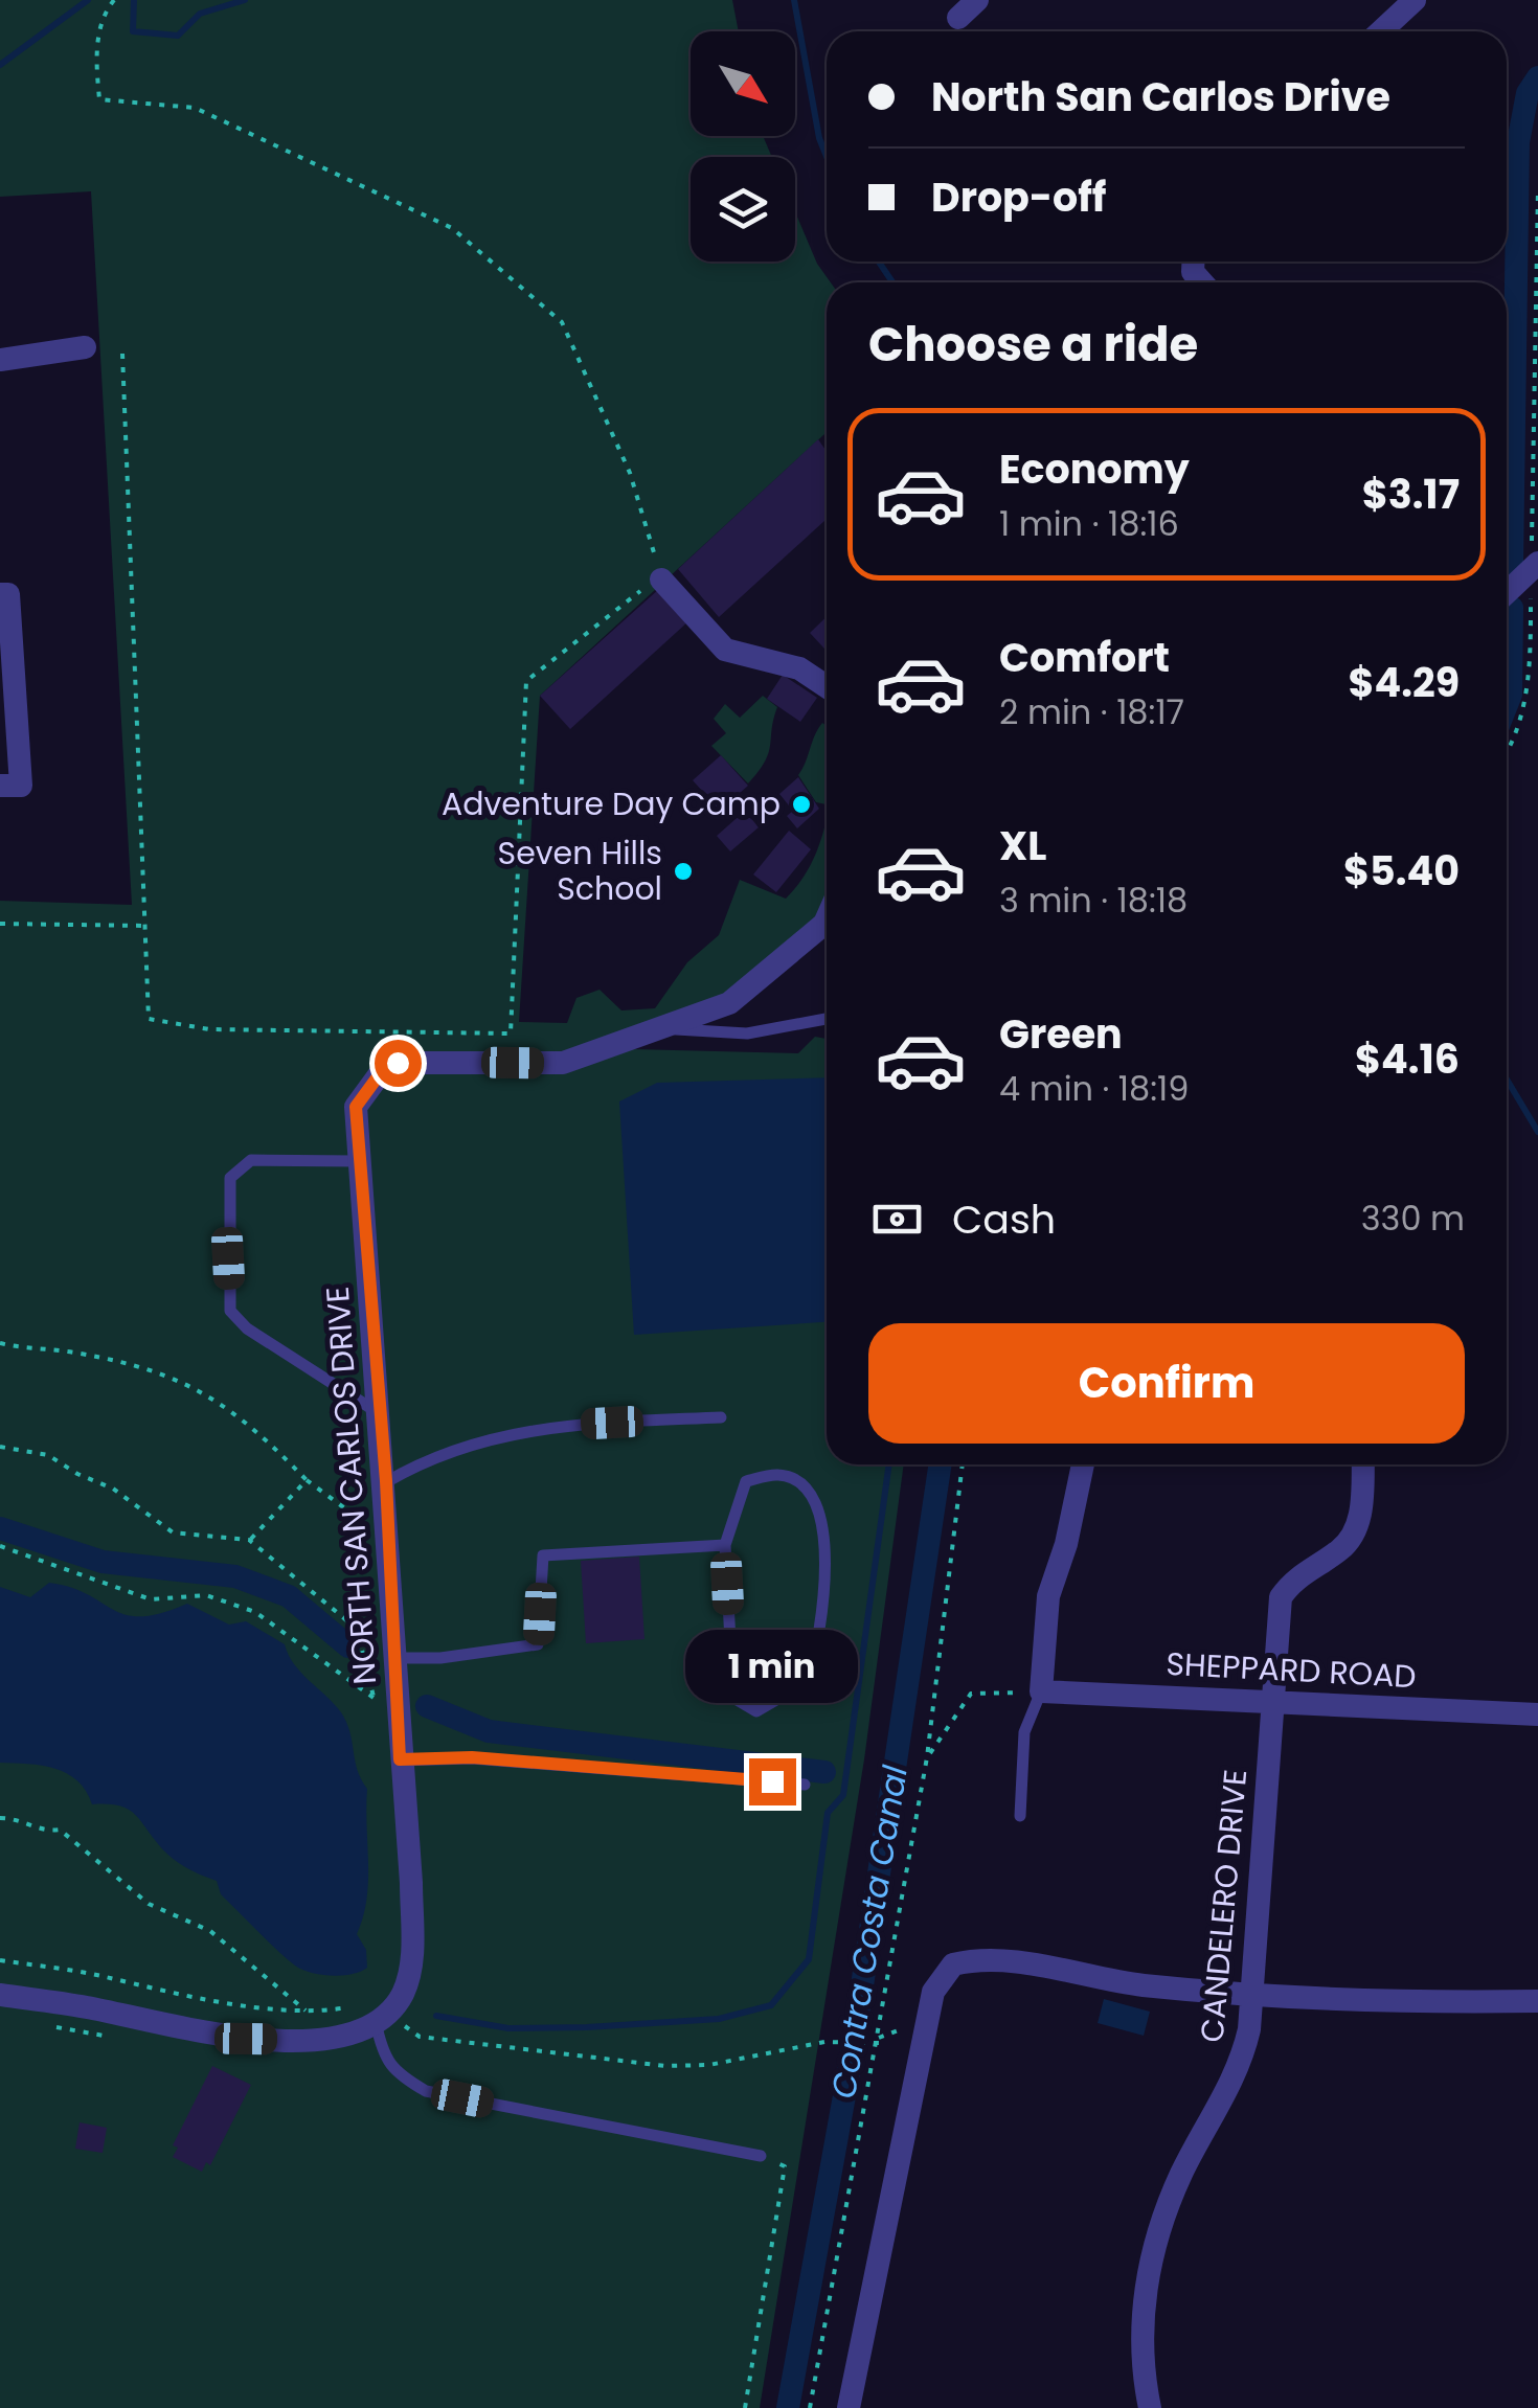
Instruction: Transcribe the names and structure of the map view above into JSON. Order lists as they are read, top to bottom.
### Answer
{
  "streets": {
    "street": ["NORTH SAN CARLOS DRIVE", "SHEPPARD ROAD", "CANDELERO DRIVE"]
  },
  "crossings": [
    ["SHEPPARD ROAD", "CANDELERO DRIVE"]
  ],
  "water": ["Contra Costa Canal"],
  "places": ["Adventure Day Camp", "Seven Hills School"],
  "north": "bottom right",
  "page": {
    "banner": ["North San Carlos Drive", "Drop-off"],
    "heading": "Choose a ride",
    "list": [
      {
        "name": "Economy",
        "note": "1 min · 18:16",
        "value": "$3.17"
      },
      {
        "name": "Comfort",
        "note": "2 min · 18:17",
        "value": "$4.29"
      },
      {
        "name": "XL",
        "note": "3 min · 18:18",
        "value": "$5.40"
      },
      {
        "name": "Green",
        "note": "4 min · 18:19",
        "value": "$4.16"
      }
    ],
    "pay": ["Cash", "330 m"],
    "buttons": "Confirm",
    "bubble": "1 min"
  }
}
